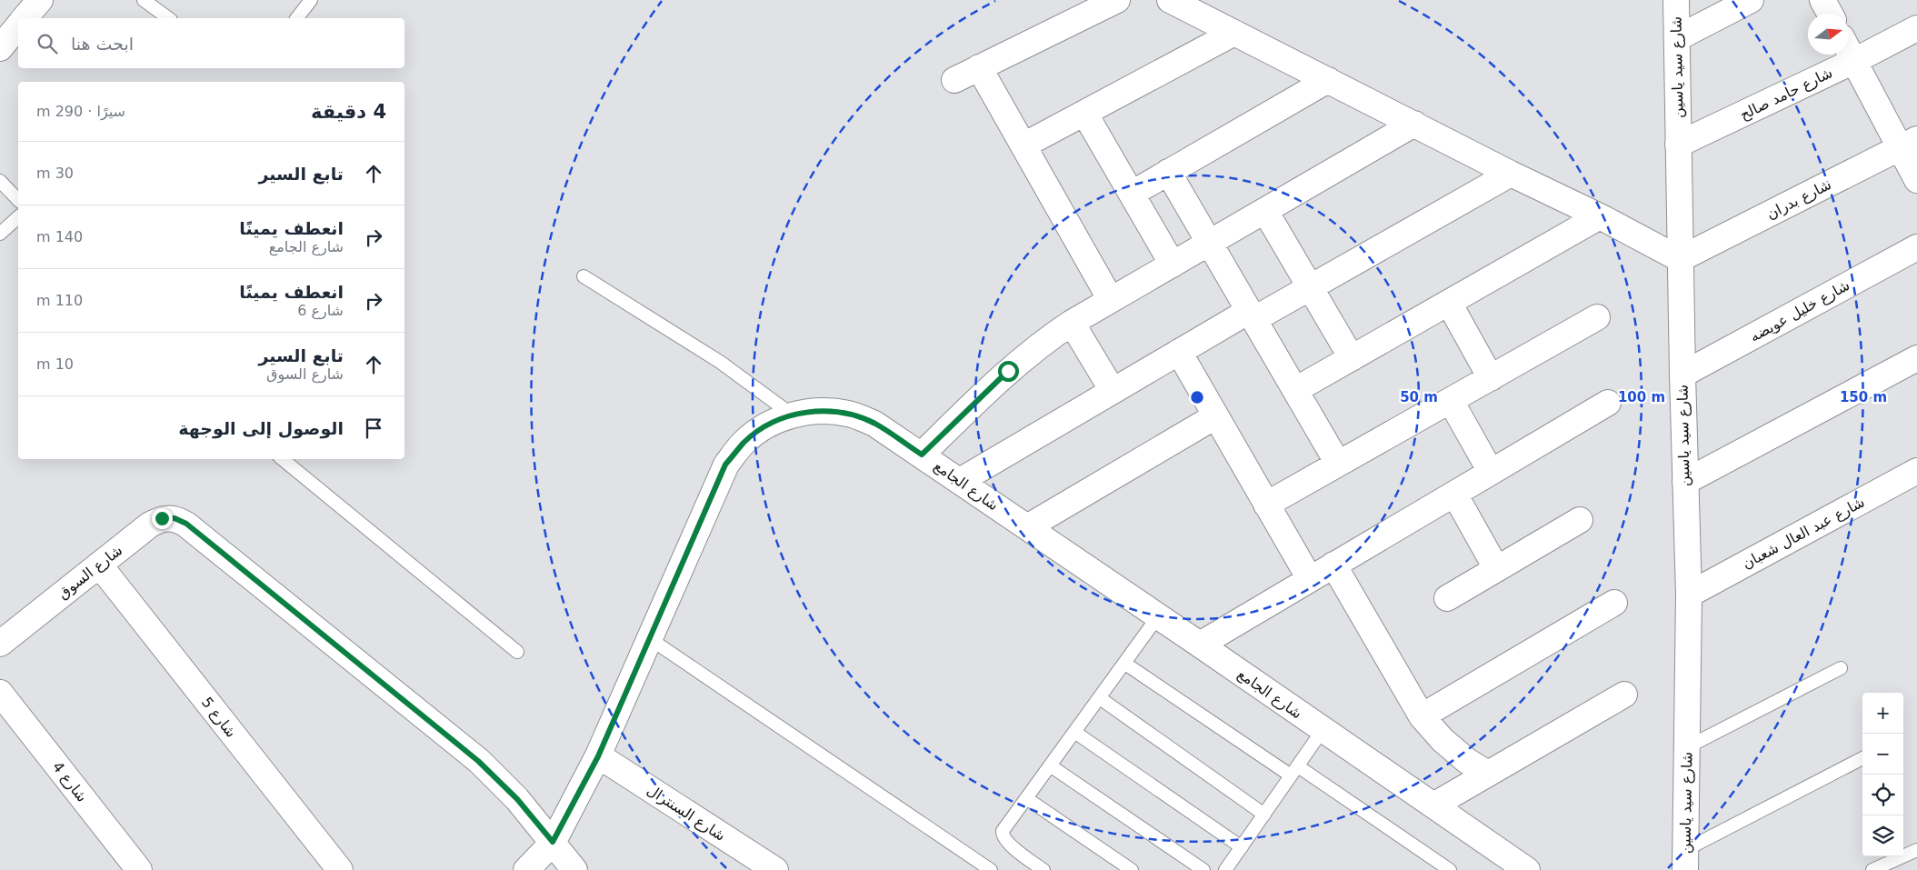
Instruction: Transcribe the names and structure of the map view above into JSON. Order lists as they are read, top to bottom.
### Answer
{
  "streets": {
    "street": [
      "شارع سيد ياسين",
      "شارع حامد صالح",
      "شارع بدران",
      "شارع خليل عويضه",
      "شارع الجامع",
      "شارع عبد العال شعبان",
      "شارع السوق",
      "شارع 5",
      "شارع 4",
      "شارع السنترال"
    ]
  },
  "crossings": [
    ["شارع سيد ياسين", "شارع حامد صالح"],
    ["شارع سيد ياسين", "شارع بدران"],
    ["شارع سيد ياسين", "شارع خليل عويضه"],
    ["شارع سيد ياسين", "شارع عبد العال شعبان"],
    ["شارع الجامع", "شارع السوق"],
    ["شارع الجامع", "شارع السنترال"],
    ["شارع السوق", "شارع 5"]
  ],
  "north": "right",
  "page": {
    "search": "ابحث هنا",
    "heading": ["4 دقيقة", "سيرًا · 290 m"],
    "list": [
      ["تابع السير", "30 m"],
      ["انعطف يمينًا", "شارع الجامع", "140 m"],
      ["انعطف يمينًا", "شارع 6", "110 m"],
      ["تابع السير", "شارع السوق", "10 m"],
      "الوصول إلى الوجهة"
    ],
    "map_buttons": ["+", "−"]
  },
  "rings": ["50 m", "100 m", "150 m"]
}
